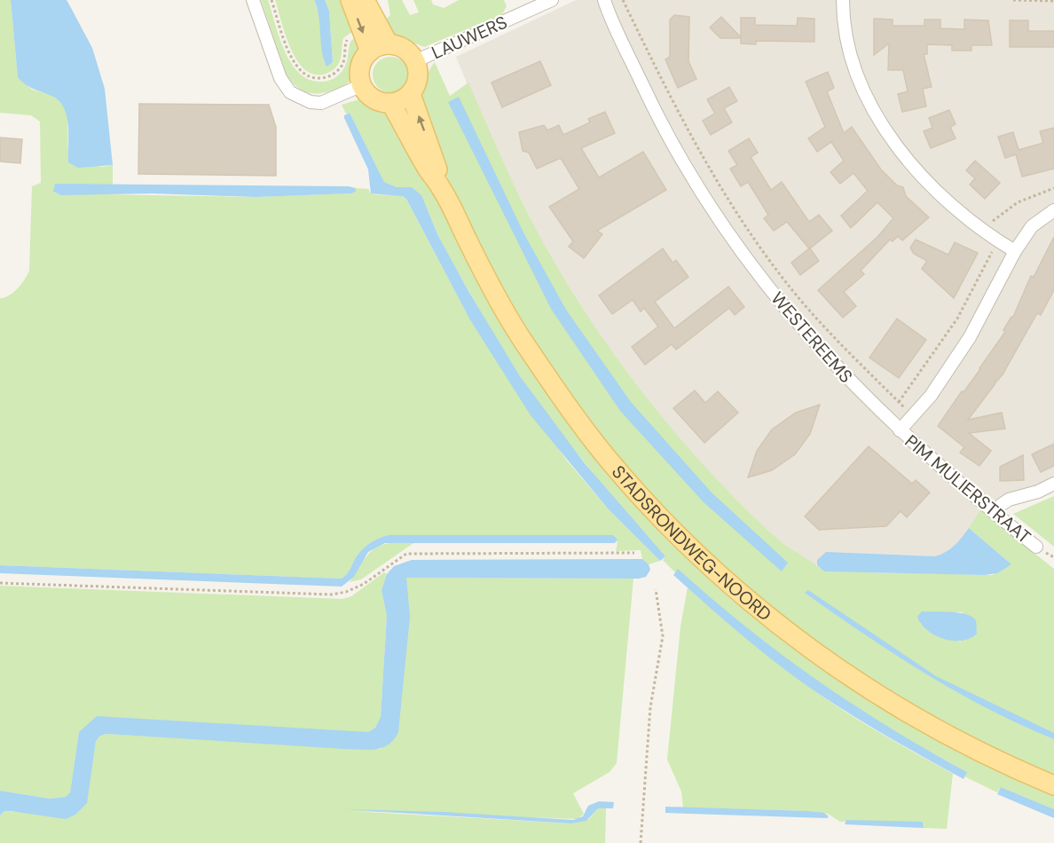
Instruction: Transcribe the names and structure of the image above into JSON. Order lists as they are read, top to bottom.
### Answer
{
  "streets": {
    "main road": ["STADSRONDWEG-NOORD"],
    "street": ["LAUWERS", "WESTEREEMS", "PIM MULIERSTRAAT"]
  },
  "crossings": [
    ["LAUWERS", "STADSRONDWEG-NOORD"],
    ["WESTEREEMS", "PIM MULIERSTRAAT"]
  ]
}
